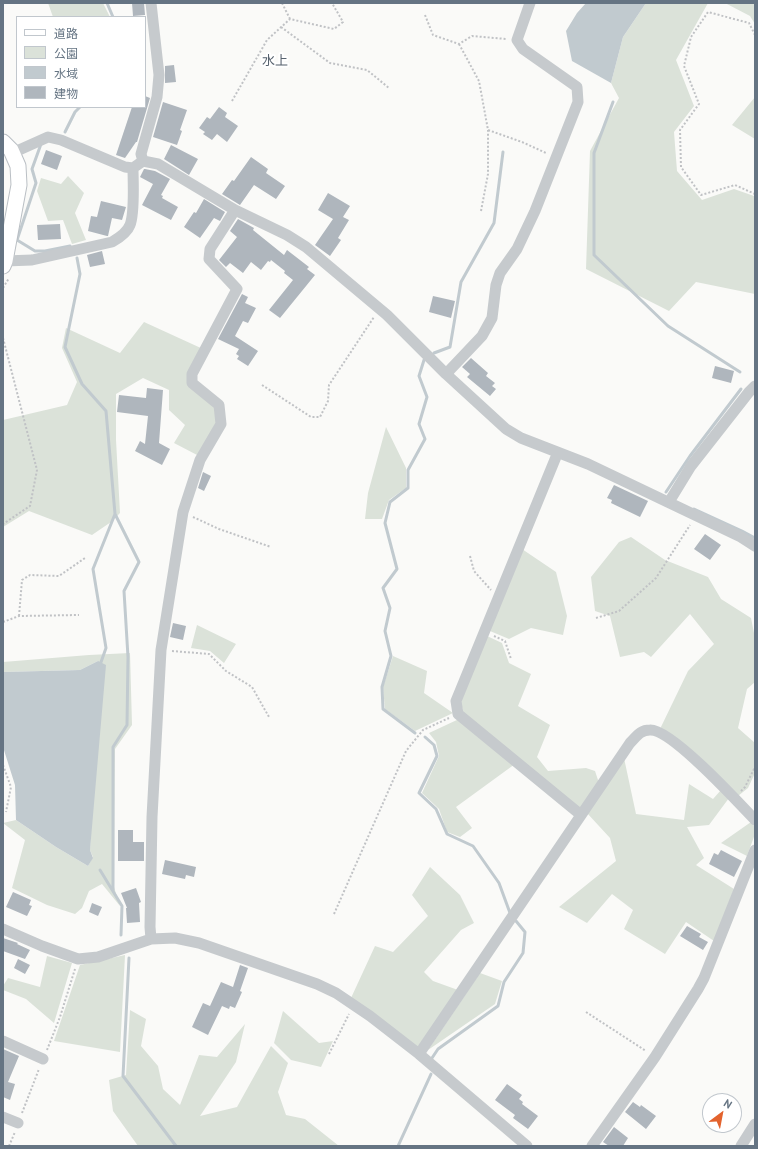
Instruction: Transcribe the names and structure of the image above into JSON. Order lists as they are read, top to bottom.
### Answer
{
  "districts": ["水上"],
  "legend": [
    "道路",
    "公園",
    "水域",
    "建物"
  ],
  "north": "top right"
}
